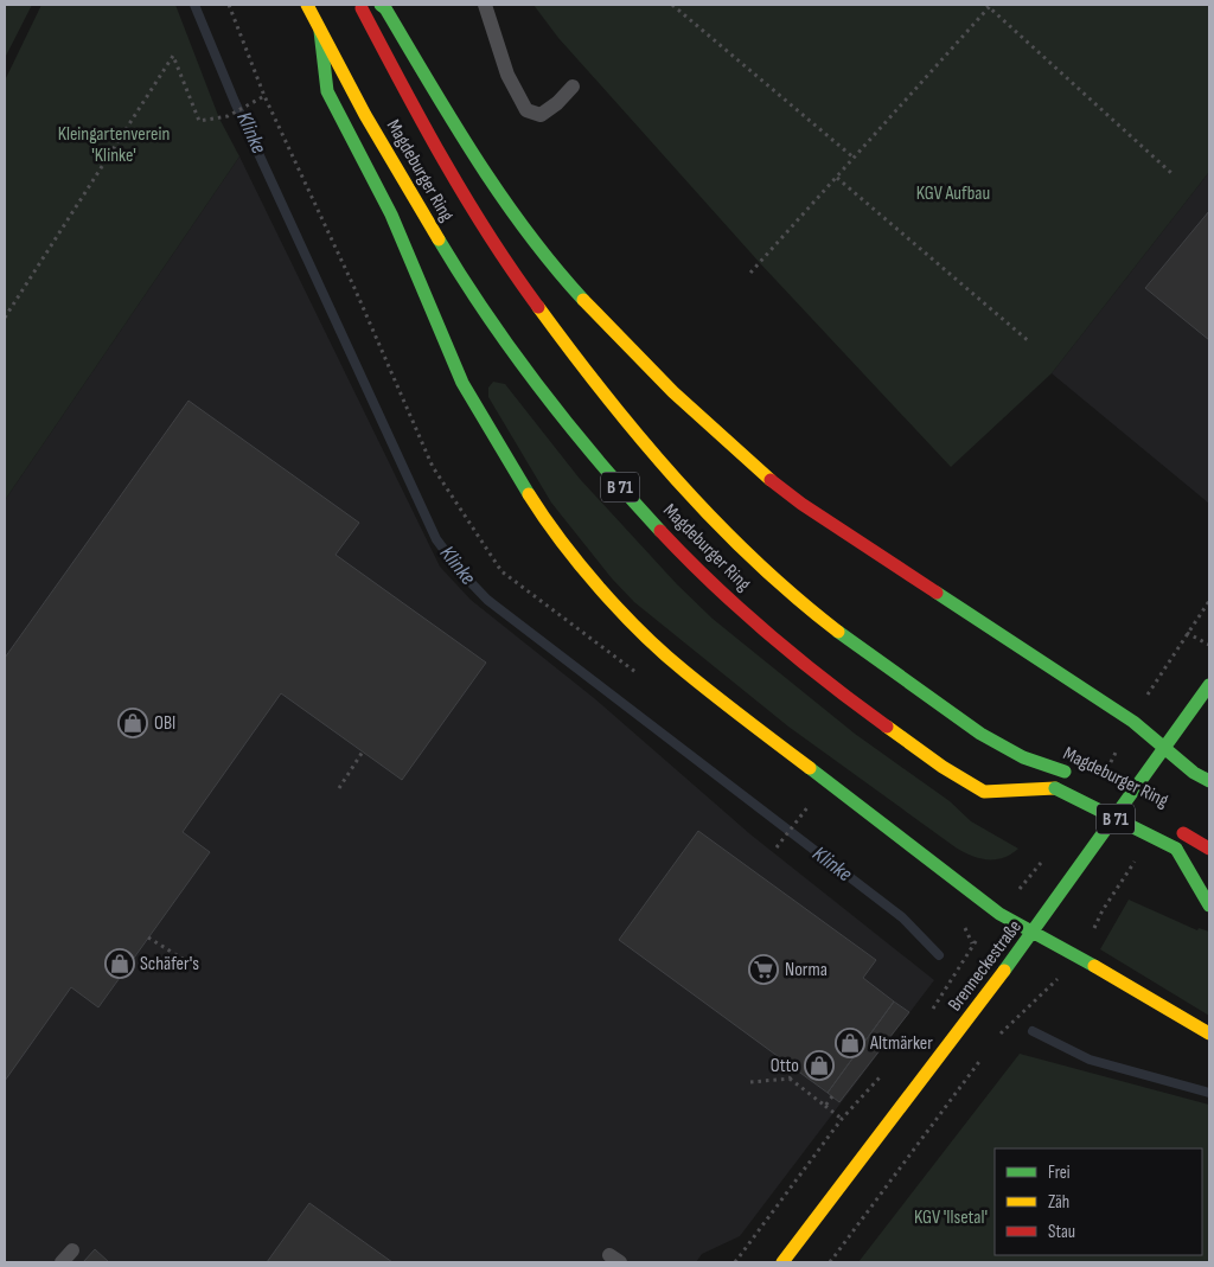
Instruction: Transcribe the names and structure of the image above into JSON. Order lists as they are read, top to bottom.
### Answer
{
  "streets": {
    "main road": ["Magdeburger Ring", "B 71", "Brenneckestraße"]
  },
  "water": ["Klinke"],
  "parks": ["Kleingartenverein 'Klinke'", "KGV Aufbau", "KGV 'Ilsetal'"],
  "places": {
    "shop": [
      "OBI",
      "Schäfer's",
      "Altmärker",
      "Otto"
    ],
    "supermarket": ["Norma"]
  },
  "legend": ["Frei", "Zäh", "Stau"]
}
